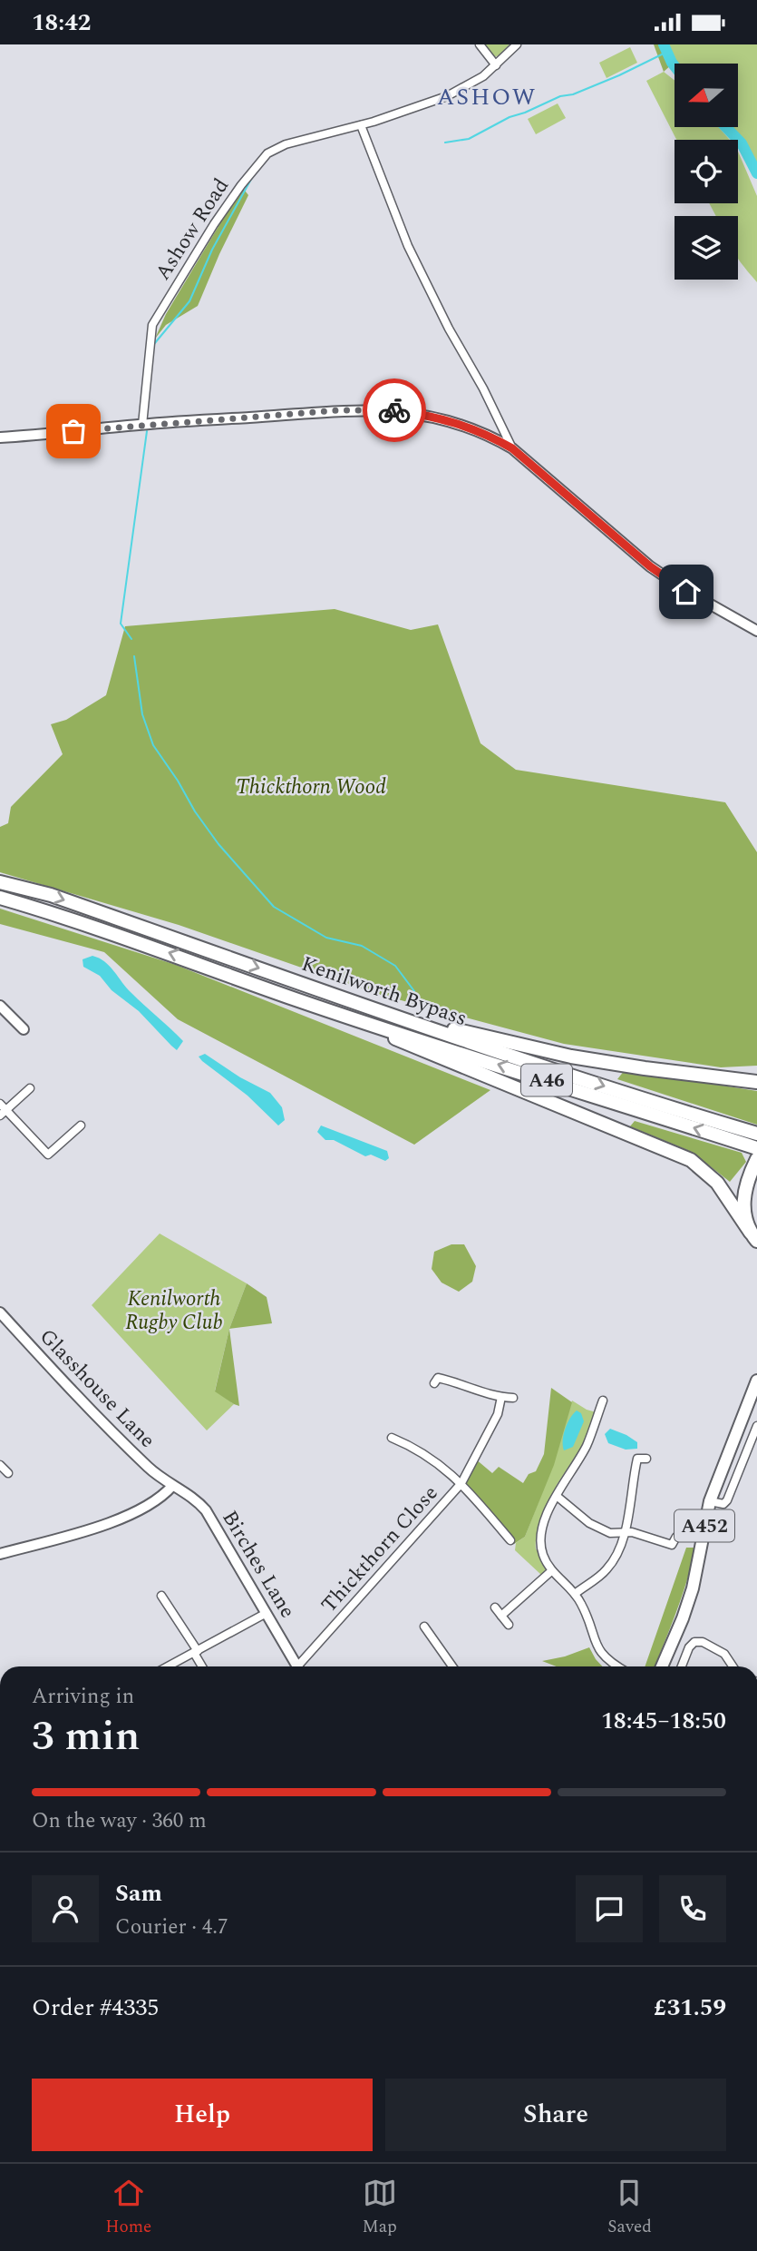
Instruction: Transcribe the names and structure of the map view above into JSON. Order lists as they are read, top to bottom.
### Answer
{
  "streets": {
    "highway": ["Kenilworth Bypass", "A46"],
    "main road": ["Glasshouse Lane", "A452", "Birches Lane"],
    "street": ["Ashow Road", "Thickthorn Close"]
  },
  "crossings": [
    ["Glasshouse Lane", "Birches Lane"]
  ],
  "districts": ["ASHOW"],
  "parks": ["Thickthorn Wood", "Kenilworth Rugby Club"],
  "north": "left",
  "page": {
    "status": "18:42",
    "heading": ["3 min", "Arriving in", "18:45–18:50"],
    "panel": [
      "Sam",
      "Courier · 4.7",
      "Order #4335",
      "£31.59"
    ],
    "bar": "On the way · 360 m",
    "buttons": ["Help", "Share"],
    "tabs": ["Home", "Map", "Saved"]
  }
}
